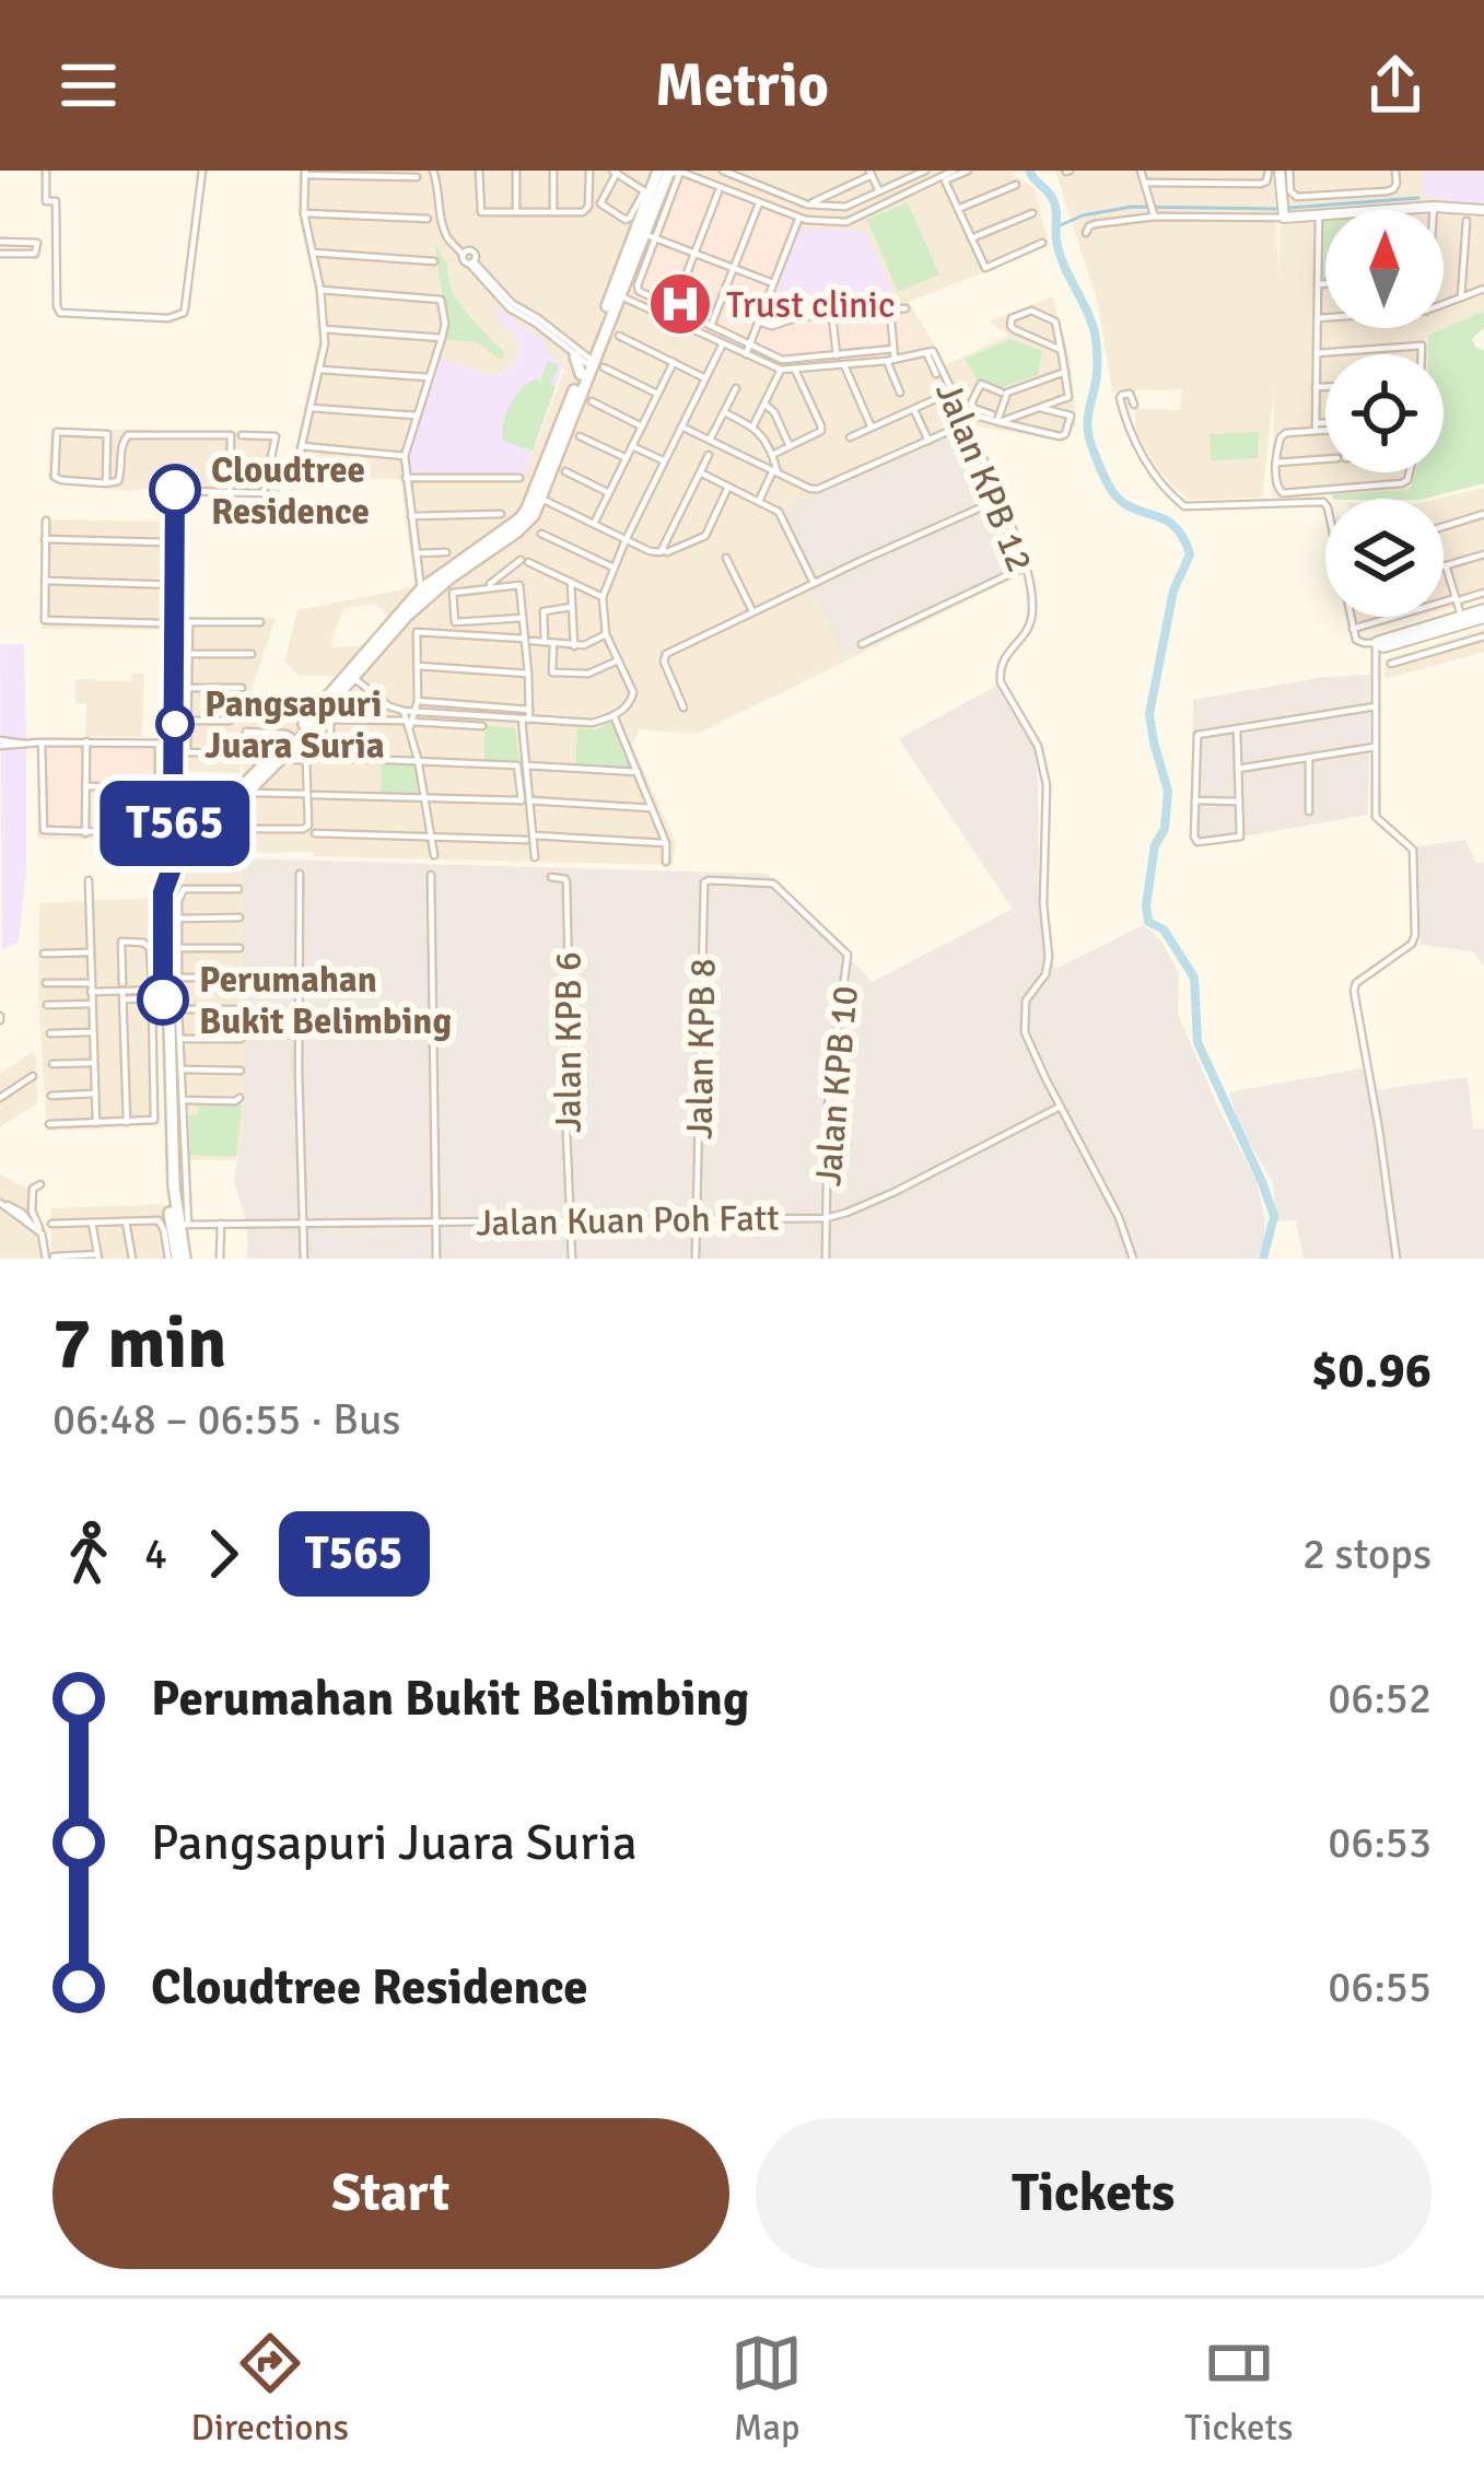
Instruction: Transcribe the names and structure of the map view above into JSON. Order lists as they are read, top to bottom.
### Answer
{
  "streets": {
    "street": [
      "Jalan KPB 12",
      "Jalan KPB 6",
      "Jalan KPB 8",
      "Jalan KPB 10",
      "Jalan Kuan Poh Fatt"
    ]
  },
  "crossings": [
    ["Jalan KPB 12", "Jalan Kuan Poh Fatt"],
    ["Jalan KPB 6", "Jalan Kuan Poh Fatt"],
    ["Jalan KPB 8", "Jalan KPB 10"],
    ["Jalan KPB 8", "Jalan Kuan Poh Fatt"],
    ["Jalan KPB 10", "Jalan Kuan Poh Fatt"]
  ],
  "places": {
    "hospital": ["Trust clinic"],
    "other": ["Cloudtree Residence", "Pangsapuri Juara Suria", "Perumahan Bukit Belimbing"]
  },
  "lines": ["bus line T565"],
  "north": "top",
  "page": {
    "header": "Metrio",
    "on_map": "T565",
    "heading": ["7 min", "06:48 – 06:55 · Bus", "$0.96"],
    "legs": ["4", "T565", "2 stops"],
    "list": [
      {
        "name": "Perumahan Bukit Belimbing",
        "value": "06:52"
      },
      {
        "name": "Pangsapuri Juara Suria",
        "value": "06:53"
      },
      {
        "name": "Cloudtree Residence",
        "value": "06:55"
      }
    ],
    "buttons": ["Start", "Tickets"],
    "tabs": ["Directions", "Map", "Tickets"]
  }
}
